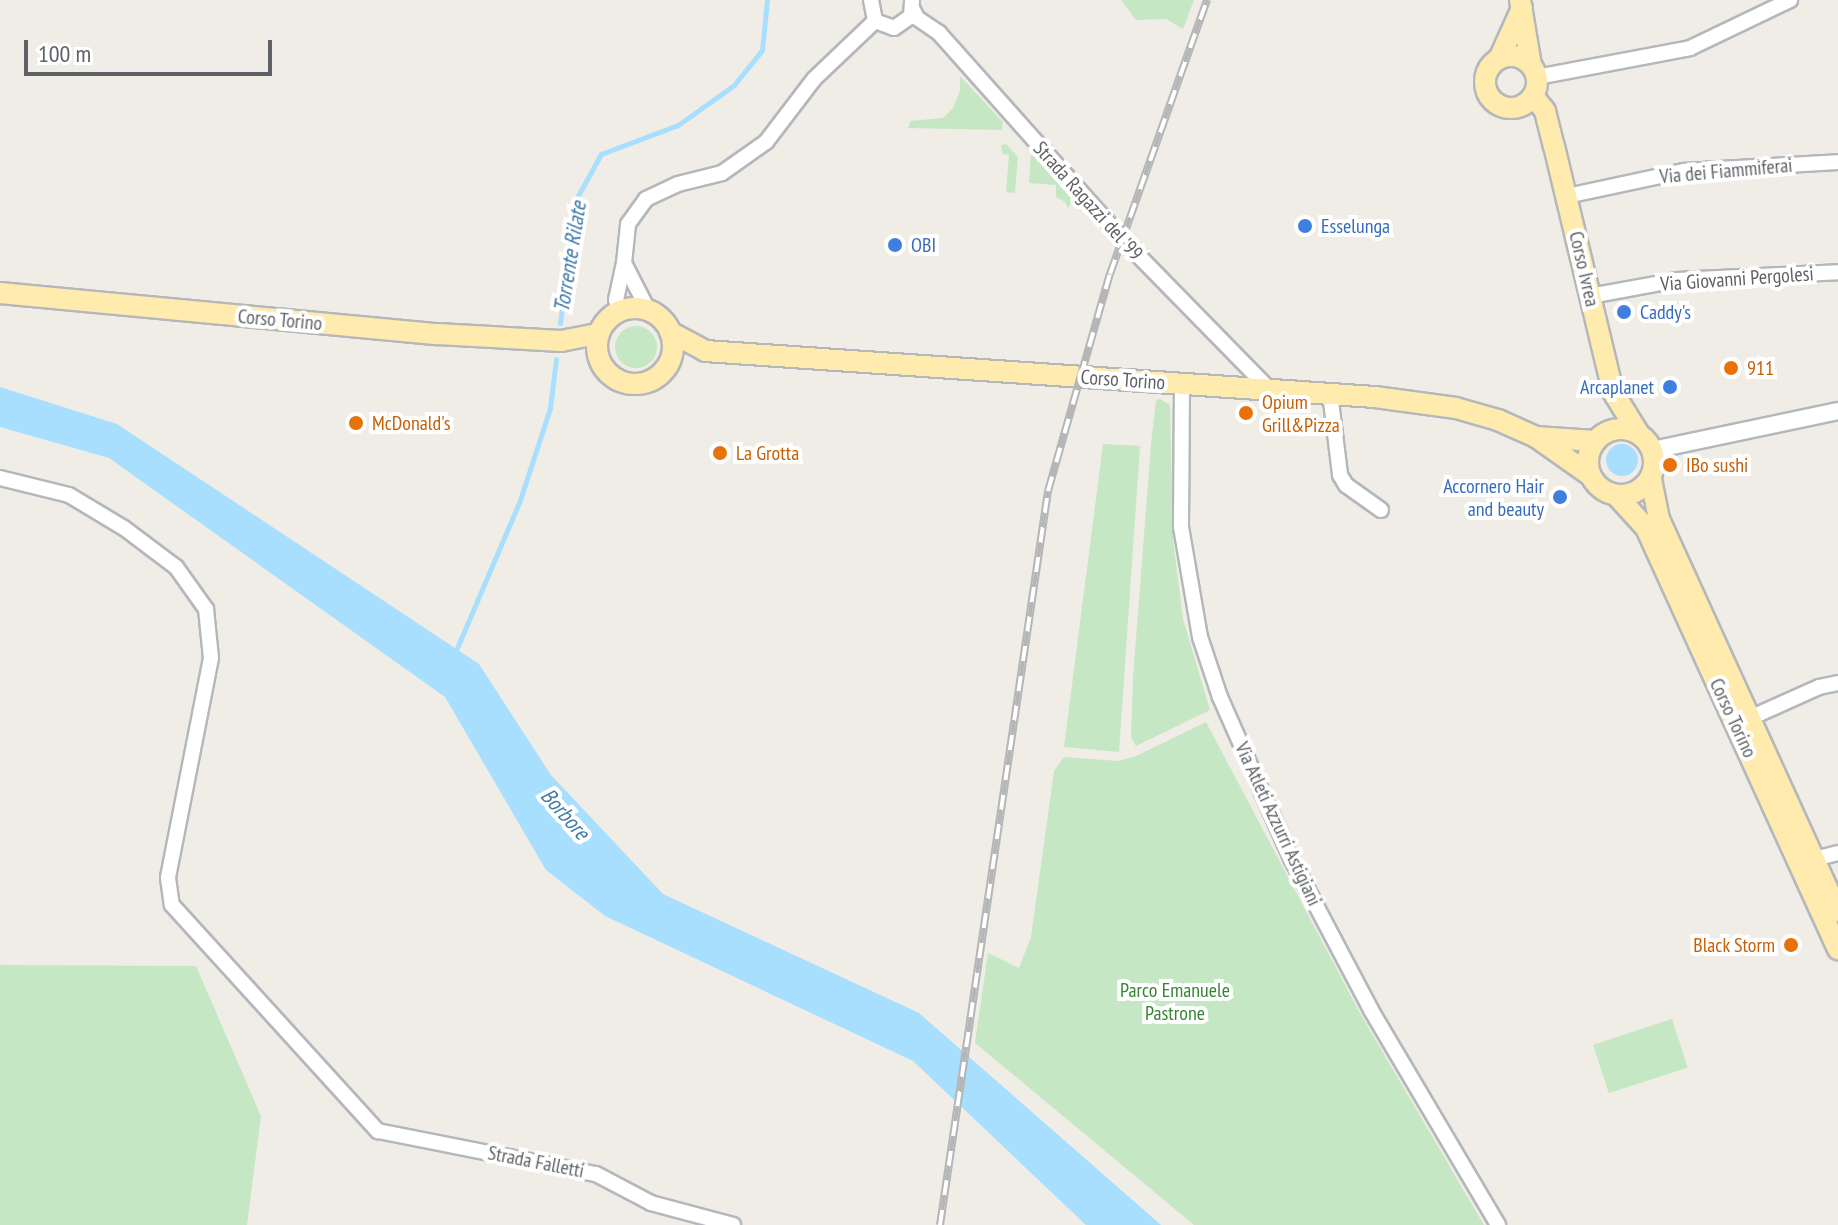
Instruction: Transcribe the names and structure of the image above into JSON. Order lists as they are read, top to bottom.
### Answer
{
  "streets": {
    "main road": ["Corso Ivrea", "Corso Torino"],
    "street": [
      "Via dei Fiammiferai",
      "Strada Ragazzi del '99",
      "Via Giovanni Pergolesi",
      "Via Atleti Azzurri Astigiani",
      "Strada Falletti"
    ]
  },
  "crossings": [
    ["Via dei Fiammiferai", "Corso Ivrea"],
    ["Strada Ragazzi del '99", "Corso Torino"],
    ["Corso Ivrea", "Via Giovanni Pergolesi"],
    ["Corso Ivrea", "Corso Torino"],
    ["Corso Torino", "Via Atleti Azzurri Astigiani"]
  ],
  "water": ["Torrente Rilate", "Borbore"],
  "parks": ["Parco Emanuele Pastrone"],
  "places": [
    "Esselunga",
    "OBI",
    "Caddy's",
    "911",
    "Arcaplanet",
    "Opium Grill&Pizza",
    "McDonald's",
    "La Grotta",
    "IBo sushi",
    "Accornero Hair and beauty",
    "Black Storm"
  ],
  "scale_bar": "100 m"
}
